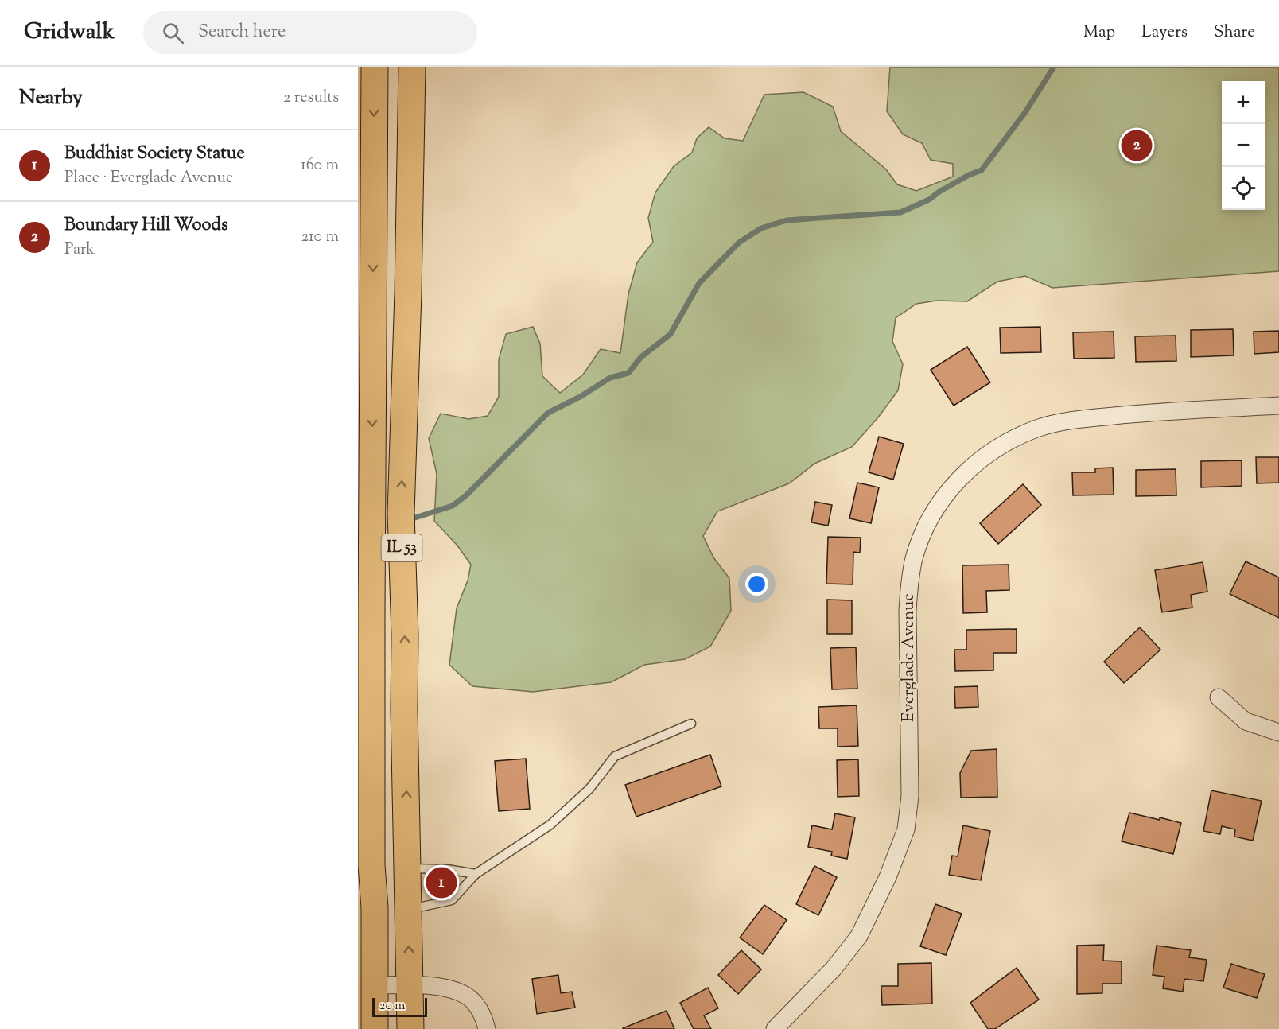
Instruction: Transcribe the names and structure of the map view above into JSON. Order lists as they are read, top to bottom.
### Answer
{
  "streets": {
    "main road": ["IL 53"],
    "street": ["Everglade Avenue"]
  },
  "scale_bar": "20 m",
  "page": {
    "header": "Gridwalk",
    "search": "Search here",
    "nav": ["Map", "Layers", "Share"],
    "heading": ["Nearby", "2 results"],
    "map_buttons": ["+", "−"],
    "pins": ["2", "1"],
    "list": [
      {
        "mark": "1",
        "name": "Buddhist Society Statue",
        "note": "Place · Everglade Avenue",
        "value": "160 m"
      },
      {
        "mark": "2",
        "name": "Boundary Hill Woods",
        "note": "Park",
        "value": "210 m"
      }
    ],
    "scale": "20 m"
  }
}
